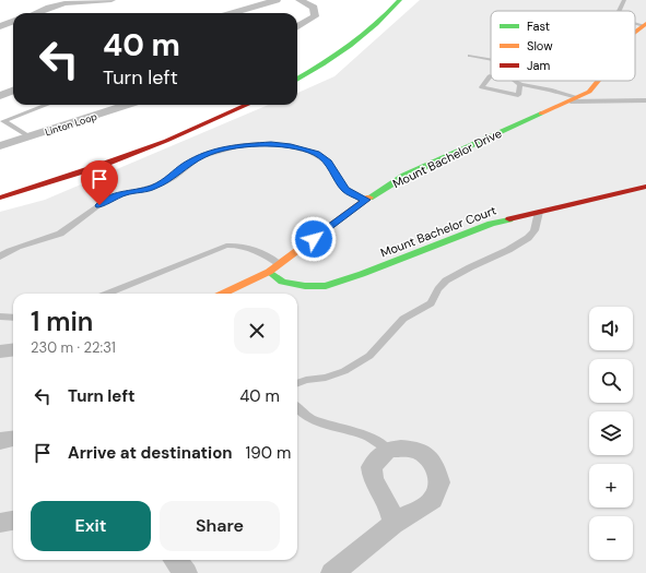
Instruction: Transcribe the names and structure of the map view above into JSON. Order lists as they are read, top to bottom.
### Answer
{
  "streets": {
    "street": ["Linton Loop", "Mount Bachelor Drive", "Mount Bachelor Court"]
  },
  "crossings": [
    ["Mount Bachelor Drive", "Mount Bachelor Court"]
  ],
  "legend": ["Fast", "Slow", "Jam"],
  "page": {
    "turn": ["40 m", "Turn left"],
    "heading": ["1 min", "230 m · 22:31"],
    "map_buttons": ["+", "−"],
    "list": [
      {
        "name": "Turn left",
        "value": "40 m"
      },
      {
        "name": "Arrive at destination",
        "value": "190 m"
      }
    ],
    "buttons": ["Exit", "Share"]
  }
}
